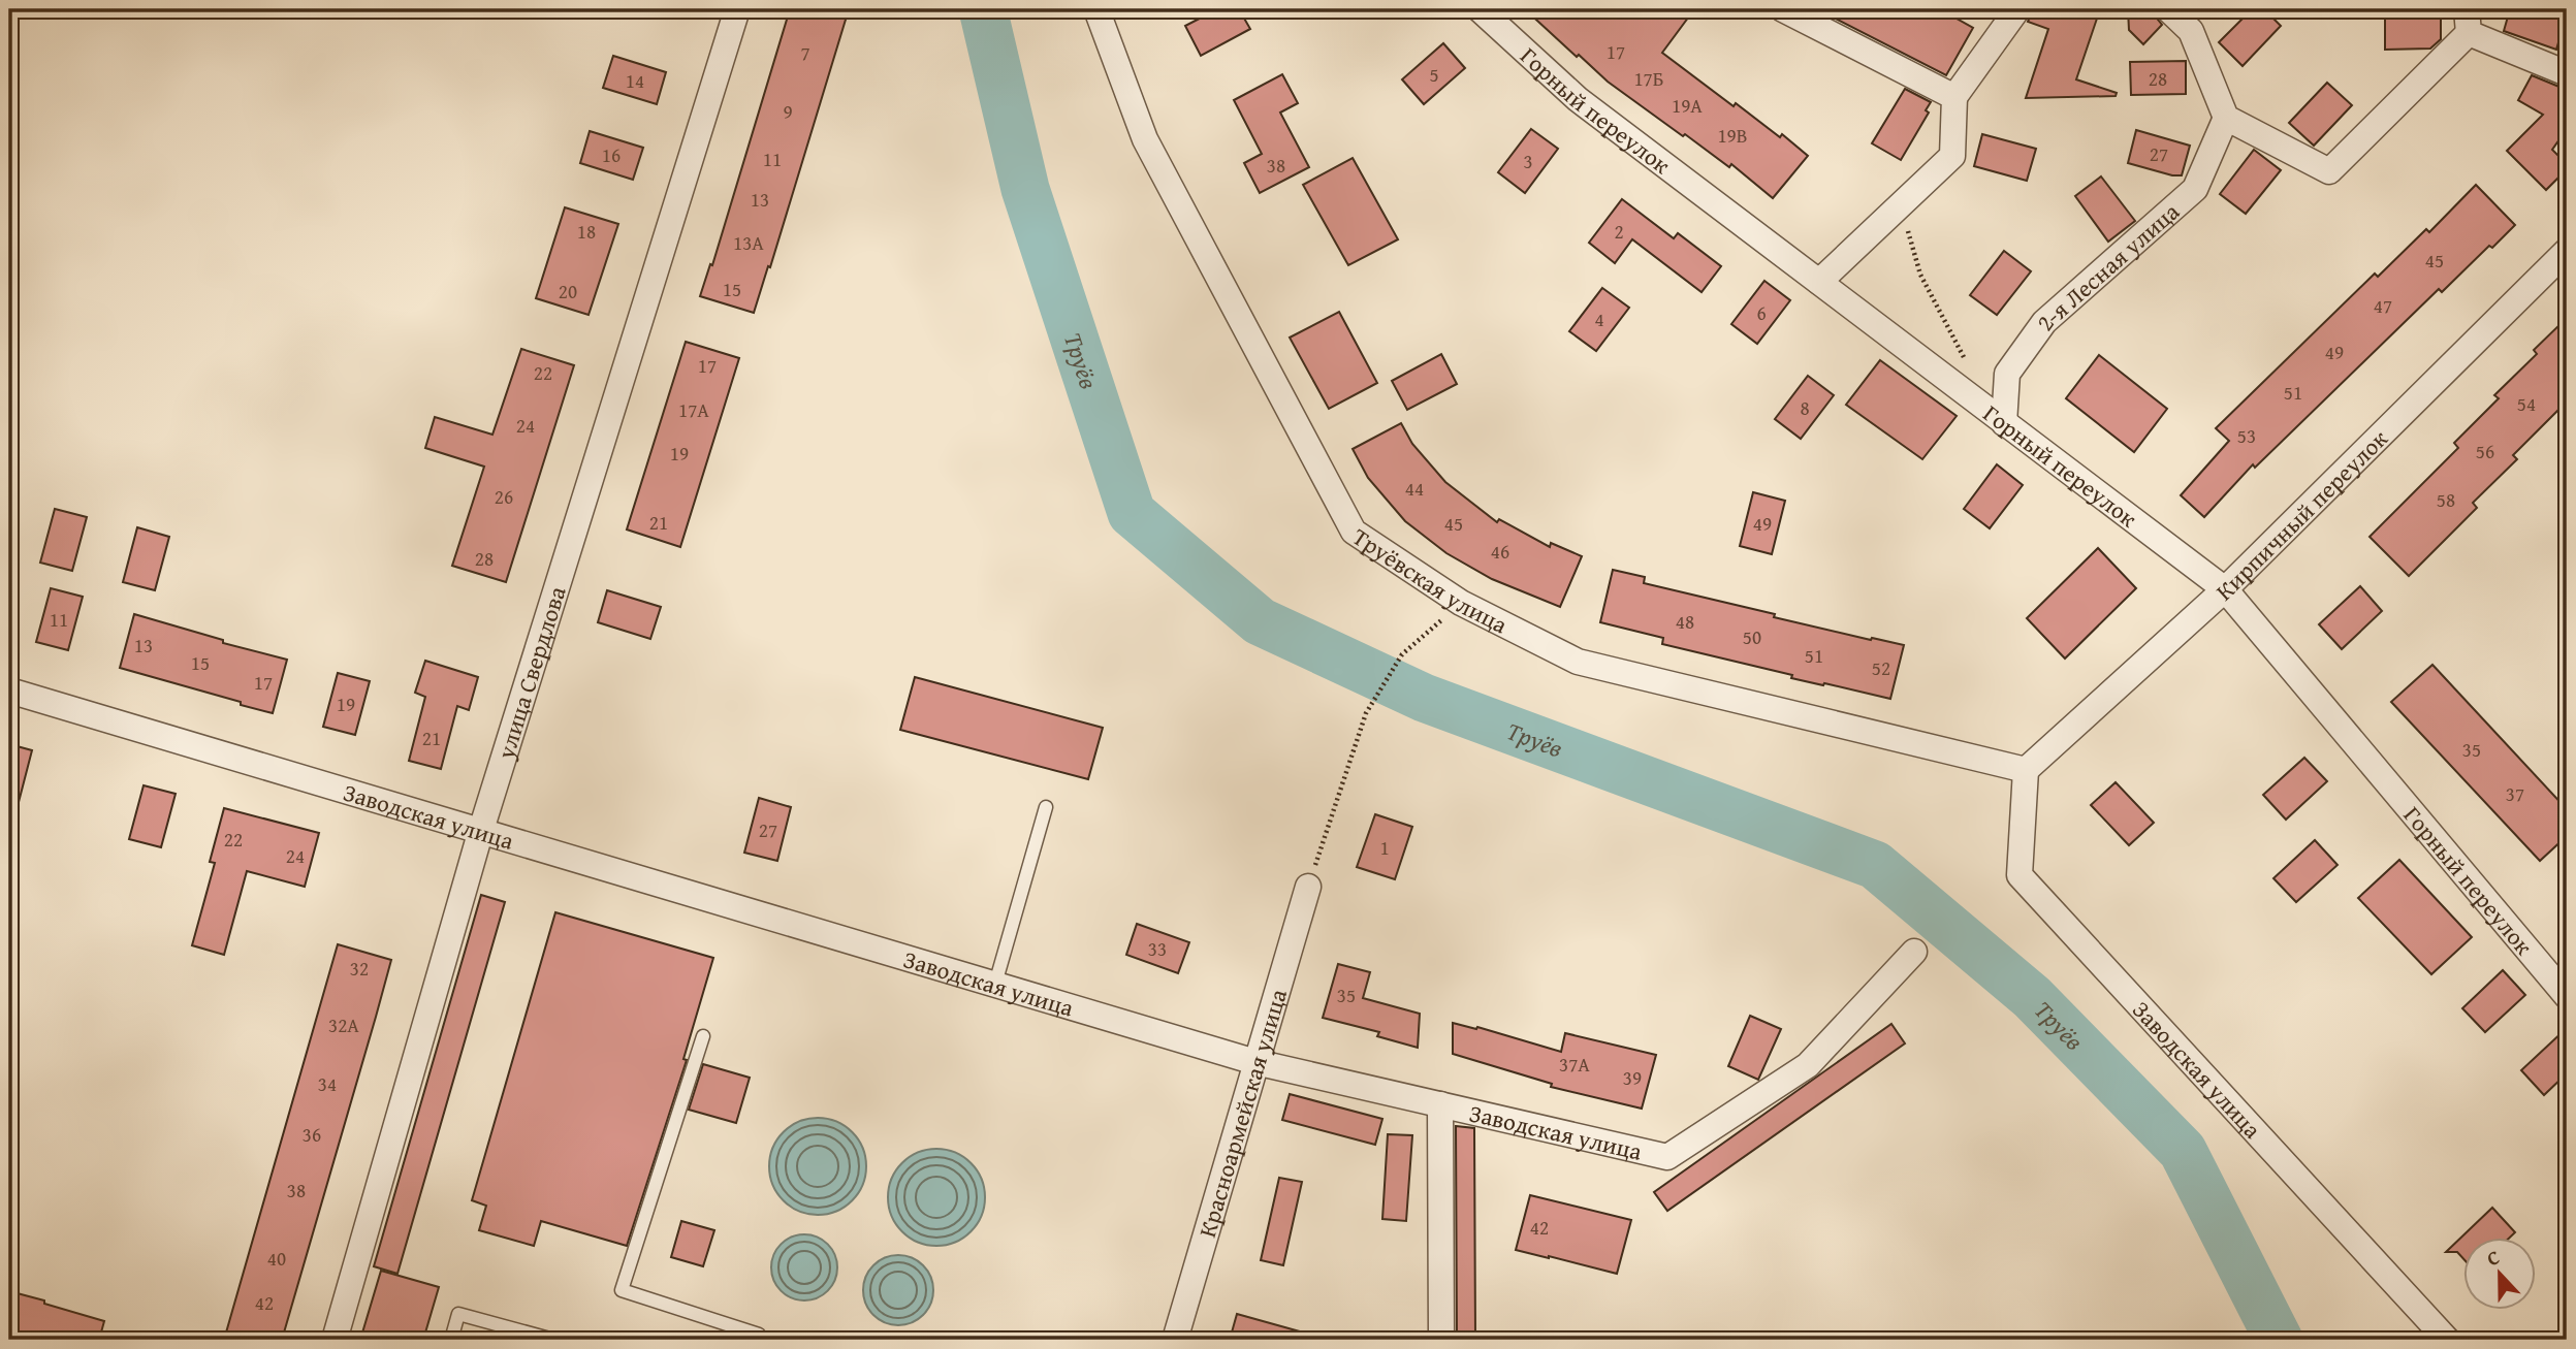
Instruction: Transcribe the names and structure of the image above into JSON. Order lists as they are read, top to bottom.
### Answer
{
  "streets": {
    "street": [
      "Горный переулок",
      "2-я Лесная улица",
      "Кирпичный переулок",
      "Труёвская улица",
      "улица Свердлова",
      "Заводская улица",
      "Красноармейская улица"
    ]
  },
  "crossings": [
    ["Горный переулок", "2-я Лесная улица"],
    ["Горный переулок", "Кирпичный переулок"],
    ["Кирпичный переулок", "Труёвская улица"],
    ["Кирпичный переулок", "Заводская улица"],
    ["Труёвская улица", "Заводская улица"],
    ["улица Свердлова", "Заводская улица"],
    ["Заводская улица", "Красноармейская улица"]
  ],
  "water": ["Труёв"],
  "house_numbers": [
    "17",
    "7",
    "5",
    "17Б",
    "28",
    "14",
    "19А",
    "9",
    "19В",
    "27",
    "16",
    "11",
    "3",
    "38",
    "13",
    "18",
    "2",
    "13А",
    "45",
    "15",
    "20",
    "47",
    "6",
    "4",
    "49",
    "17",
    "22",
    "51",
    "54",
    "8",
    "17А",
    "24",
    "53",
    "56",
    "19",
    "44",
    "26",
    "58",
    "21",
    "45",
    "49",
    "46",
    "28",
    "11",
    "48",
    "50",
    "13",
    "51",
    "15",
    "52",
    "17",
    "19",
    "21",
    "35",
    "37",
    "27",
    "22",
    "1",
    "24",
    "33",
    "32",
    "35",
    "32А",
    "37А",
    "39",
    "34",
    "36",
    "38",
    "42",
    "40",
    "42"
  ],
  "north": "top"
}
